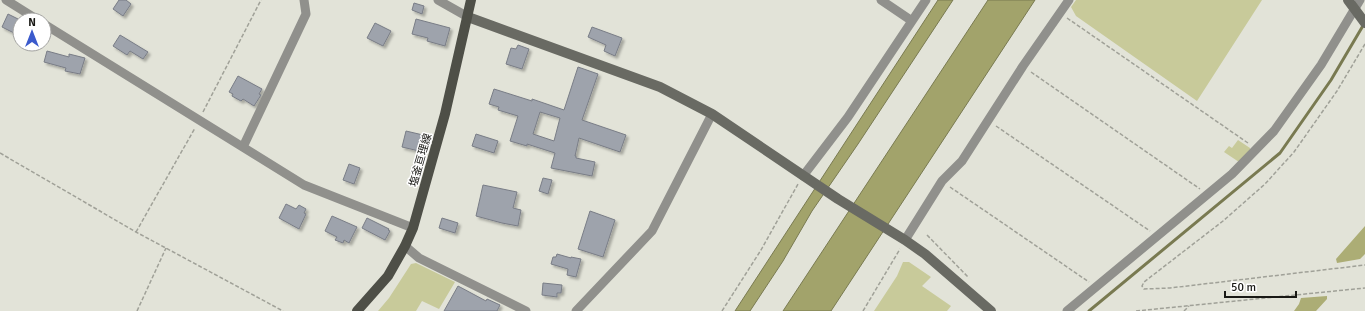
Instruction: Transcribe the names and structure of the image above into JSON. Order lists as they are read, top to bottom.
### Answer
{
  "streets": {
    "main road": ["塩釜亘理線"]
  },
  "scale_bar": "50 m",
  "north": "top"
}
